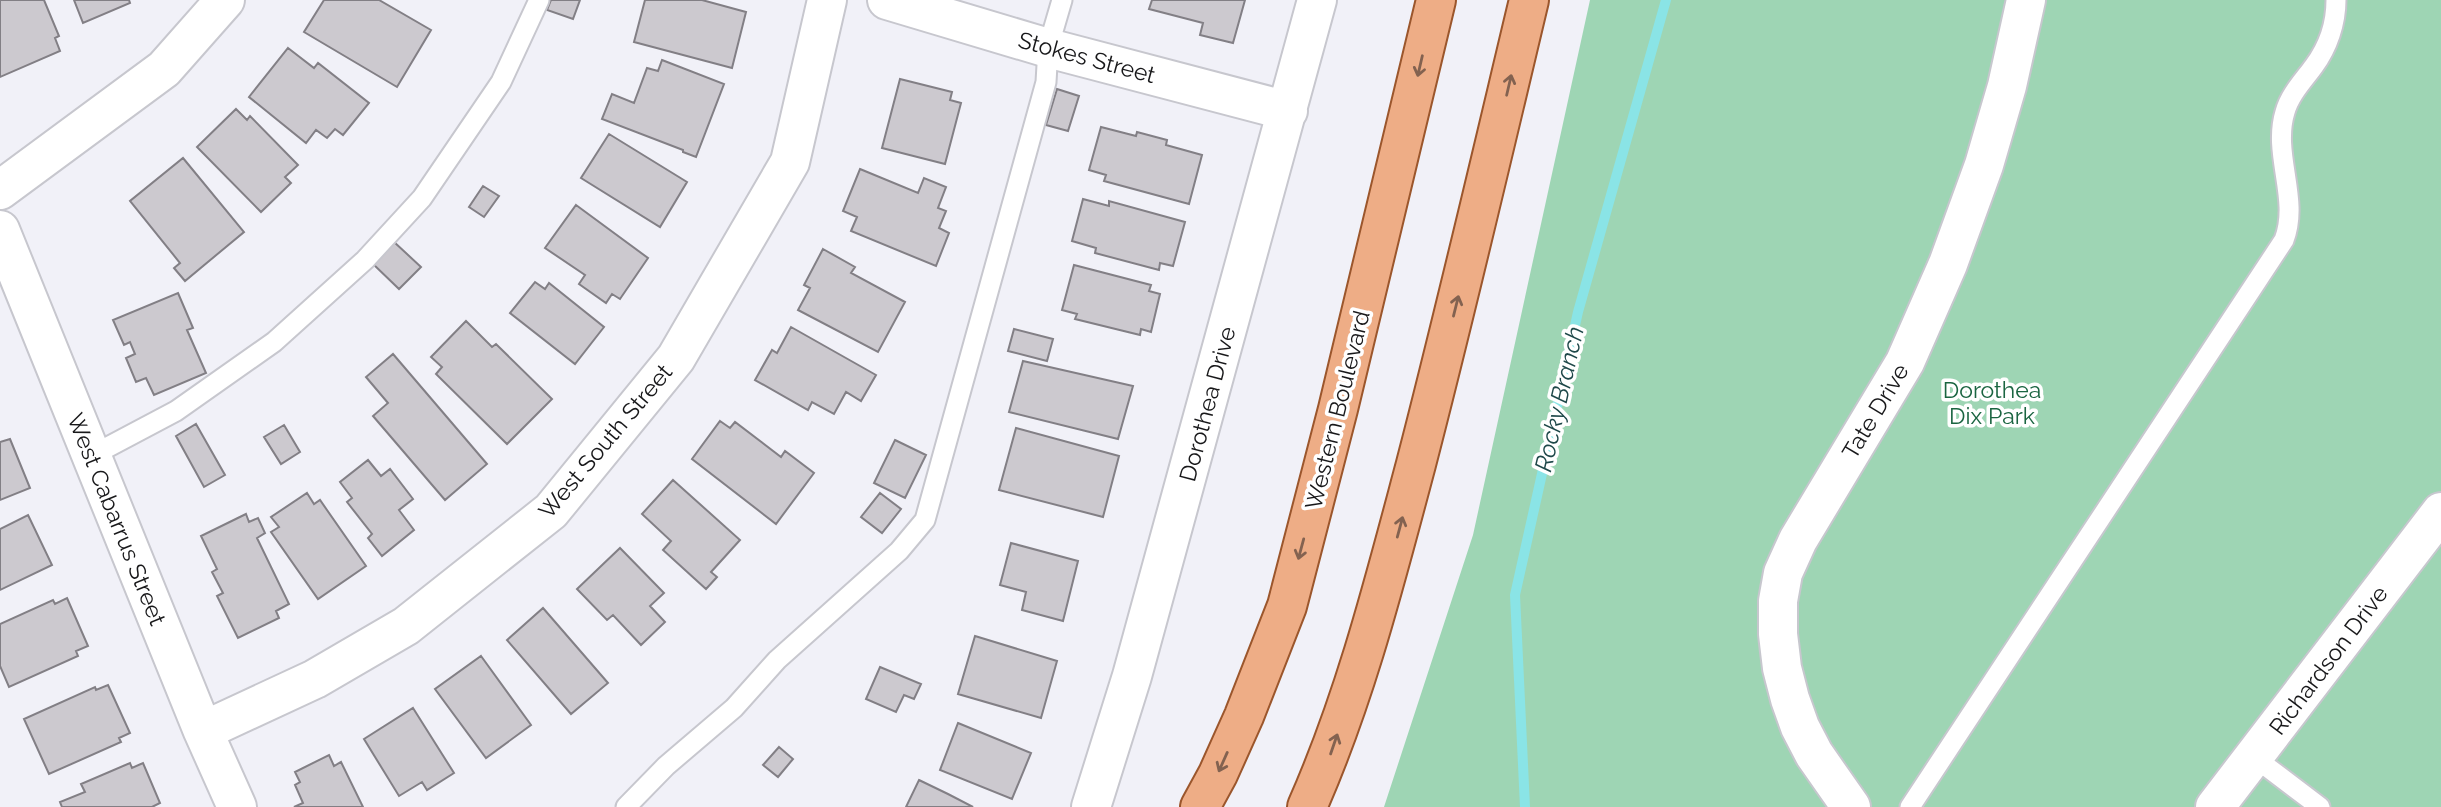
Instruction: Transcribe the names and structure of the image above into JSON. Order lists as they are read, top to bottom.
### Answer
{
  "streets": {
    "main road": ["Western Boulevard"],
    "street": [
      "Stokes Street",
      "Dorothea Drive",
      "Tate Drive",
      "West South Street",
      "West Cabarrus Street",
      "Richardson Drive"
    ]
  },
  "crossings": [
    ["Stokes Street", "Dorothea Drive"],
    ["West South Street", "West Cabarrus Street"]
  ],
  "water": ["Rocky Branch"],
  "parks": ["Dorothea Dix Park"]
}
